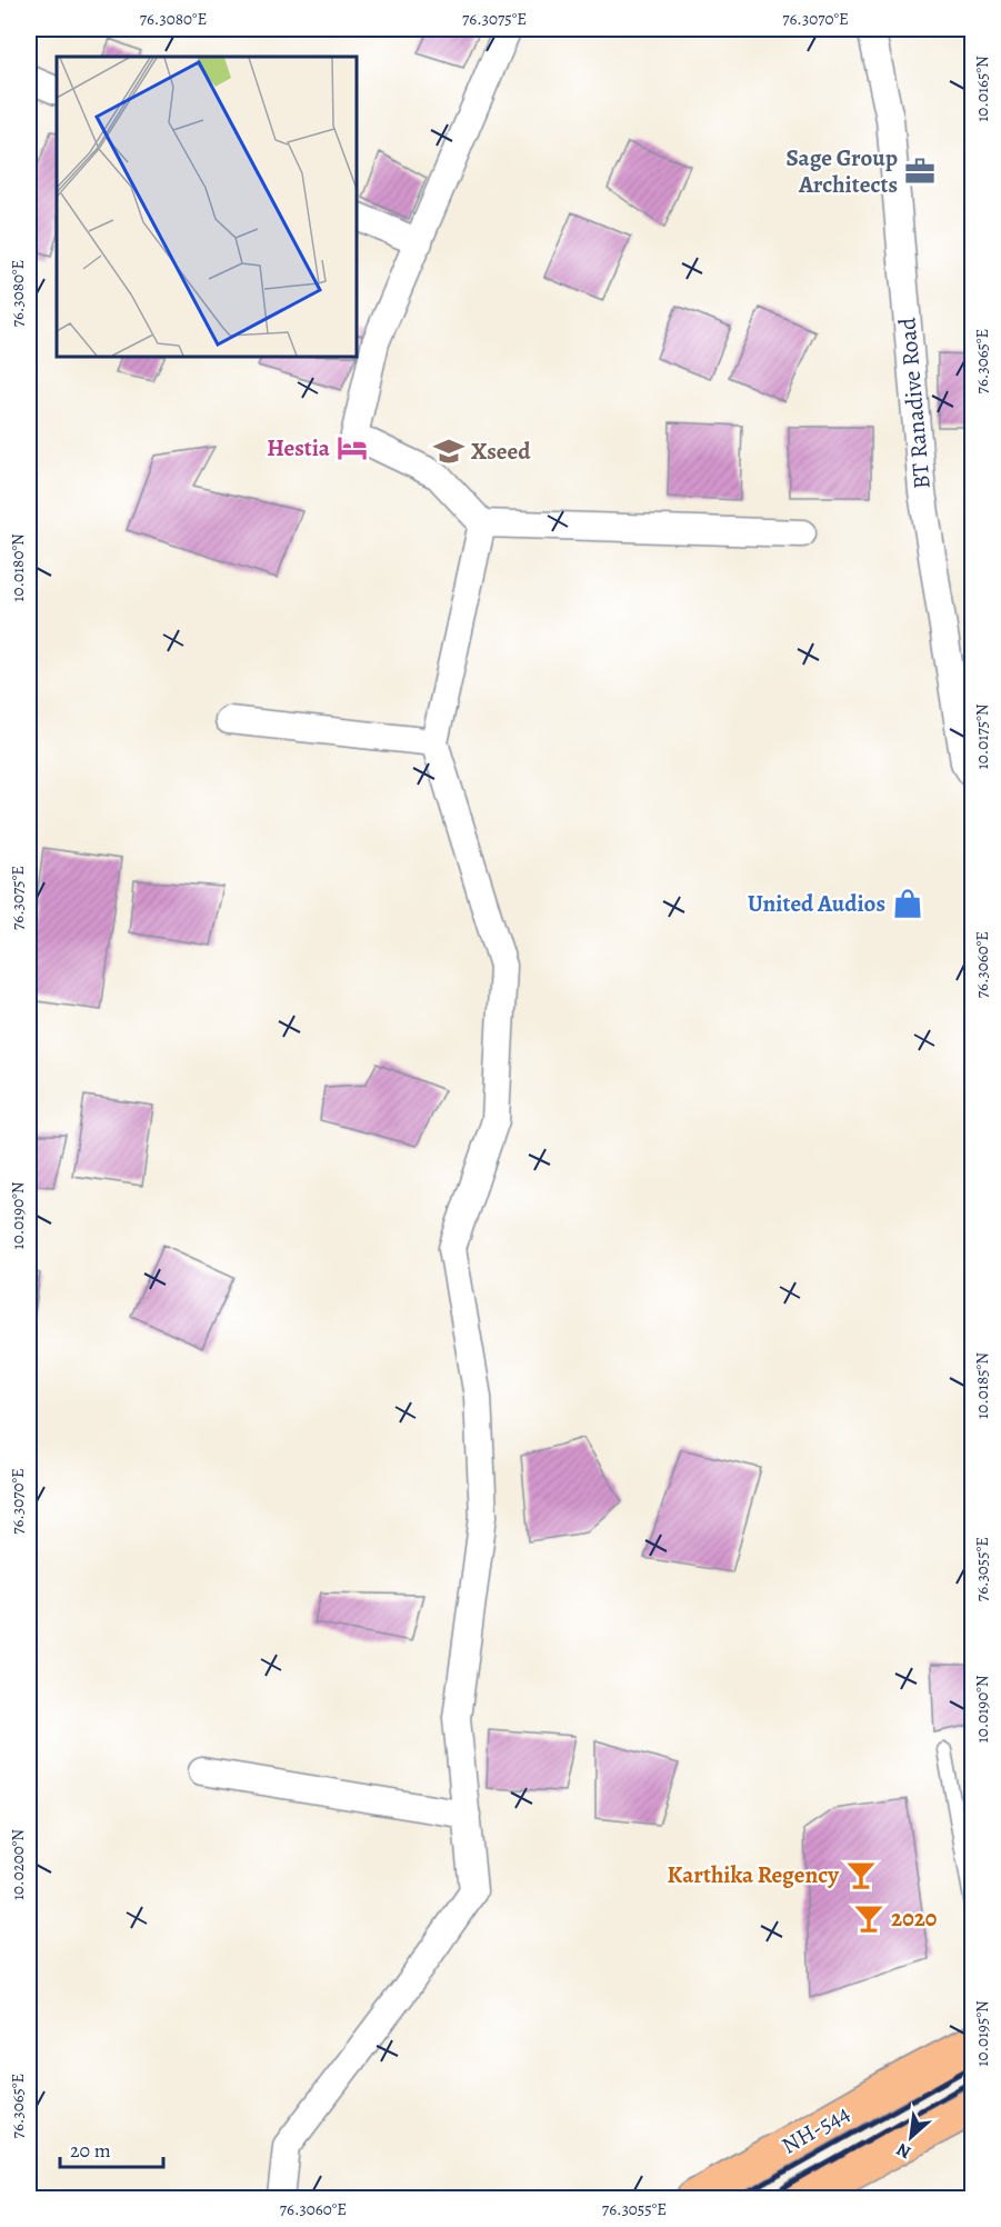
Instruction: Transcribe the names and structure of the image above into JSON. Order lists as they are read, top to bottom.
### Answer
{
  "streets": {
    "main road": ["NH-544"],
    "street": ["BT Ranadive Road"]
  },
  "places": {
    "office": ["Sage Group Architects"],
    "hotel": ["Hestia"],
    "school or university": ["Xseed"],
    "shop": ["United Audios"],
    "bar": ["Karthika Regency", "2020"]
  },
  "scale_bar": "20 m",
  "north": "bottom left",
  "coordinates": [
    "76.3080°E",
    "76.3075°E",
    "76.3070°E",
    "10.0165°N",
    "76.3065°E",
    "10.0180°N",
    "10.0175°N",
    "76.3060°E",
    "10.0190°N",
    "10.0185°N",
    "76.3055°E",
    "10.0200°N",
    "10.0195°N"
  ]
}
